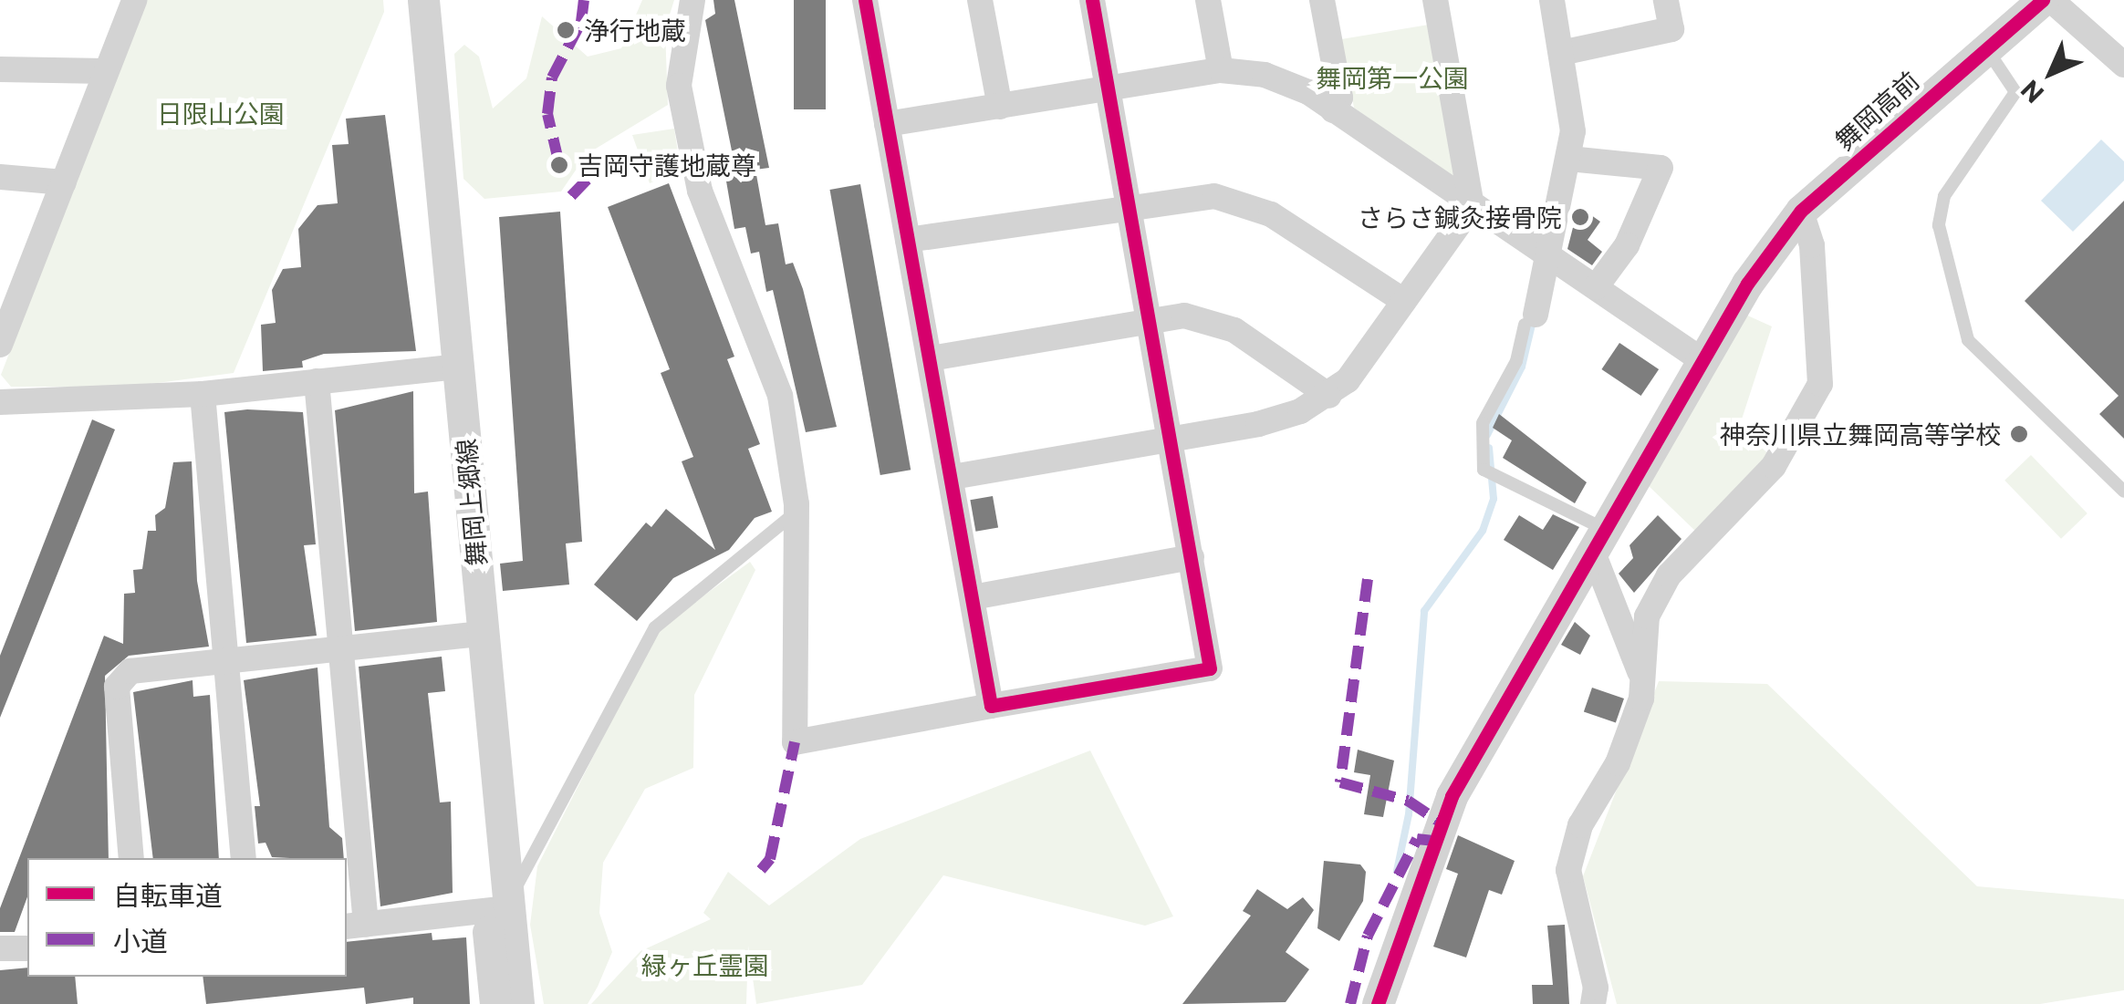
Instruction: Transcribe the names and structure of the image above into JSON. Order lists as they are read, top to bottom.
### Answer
{
  "streets": {
    "street": ["舞岡高前", "舞岡上郷線"]
  },
  "parks": ["舞岡第一公園", "日限山公園", "緑ヶ丘霊園"],
  "places": [
    "浄行地蔵",
    "吉岡守護地蔵尊",
    "さらさ鍼灸接骨院",
    "神奈川県立舞岡高等学校"
  ],
  "legend": ["自転車道", "小道"],
  "north": "bottom left"
}
